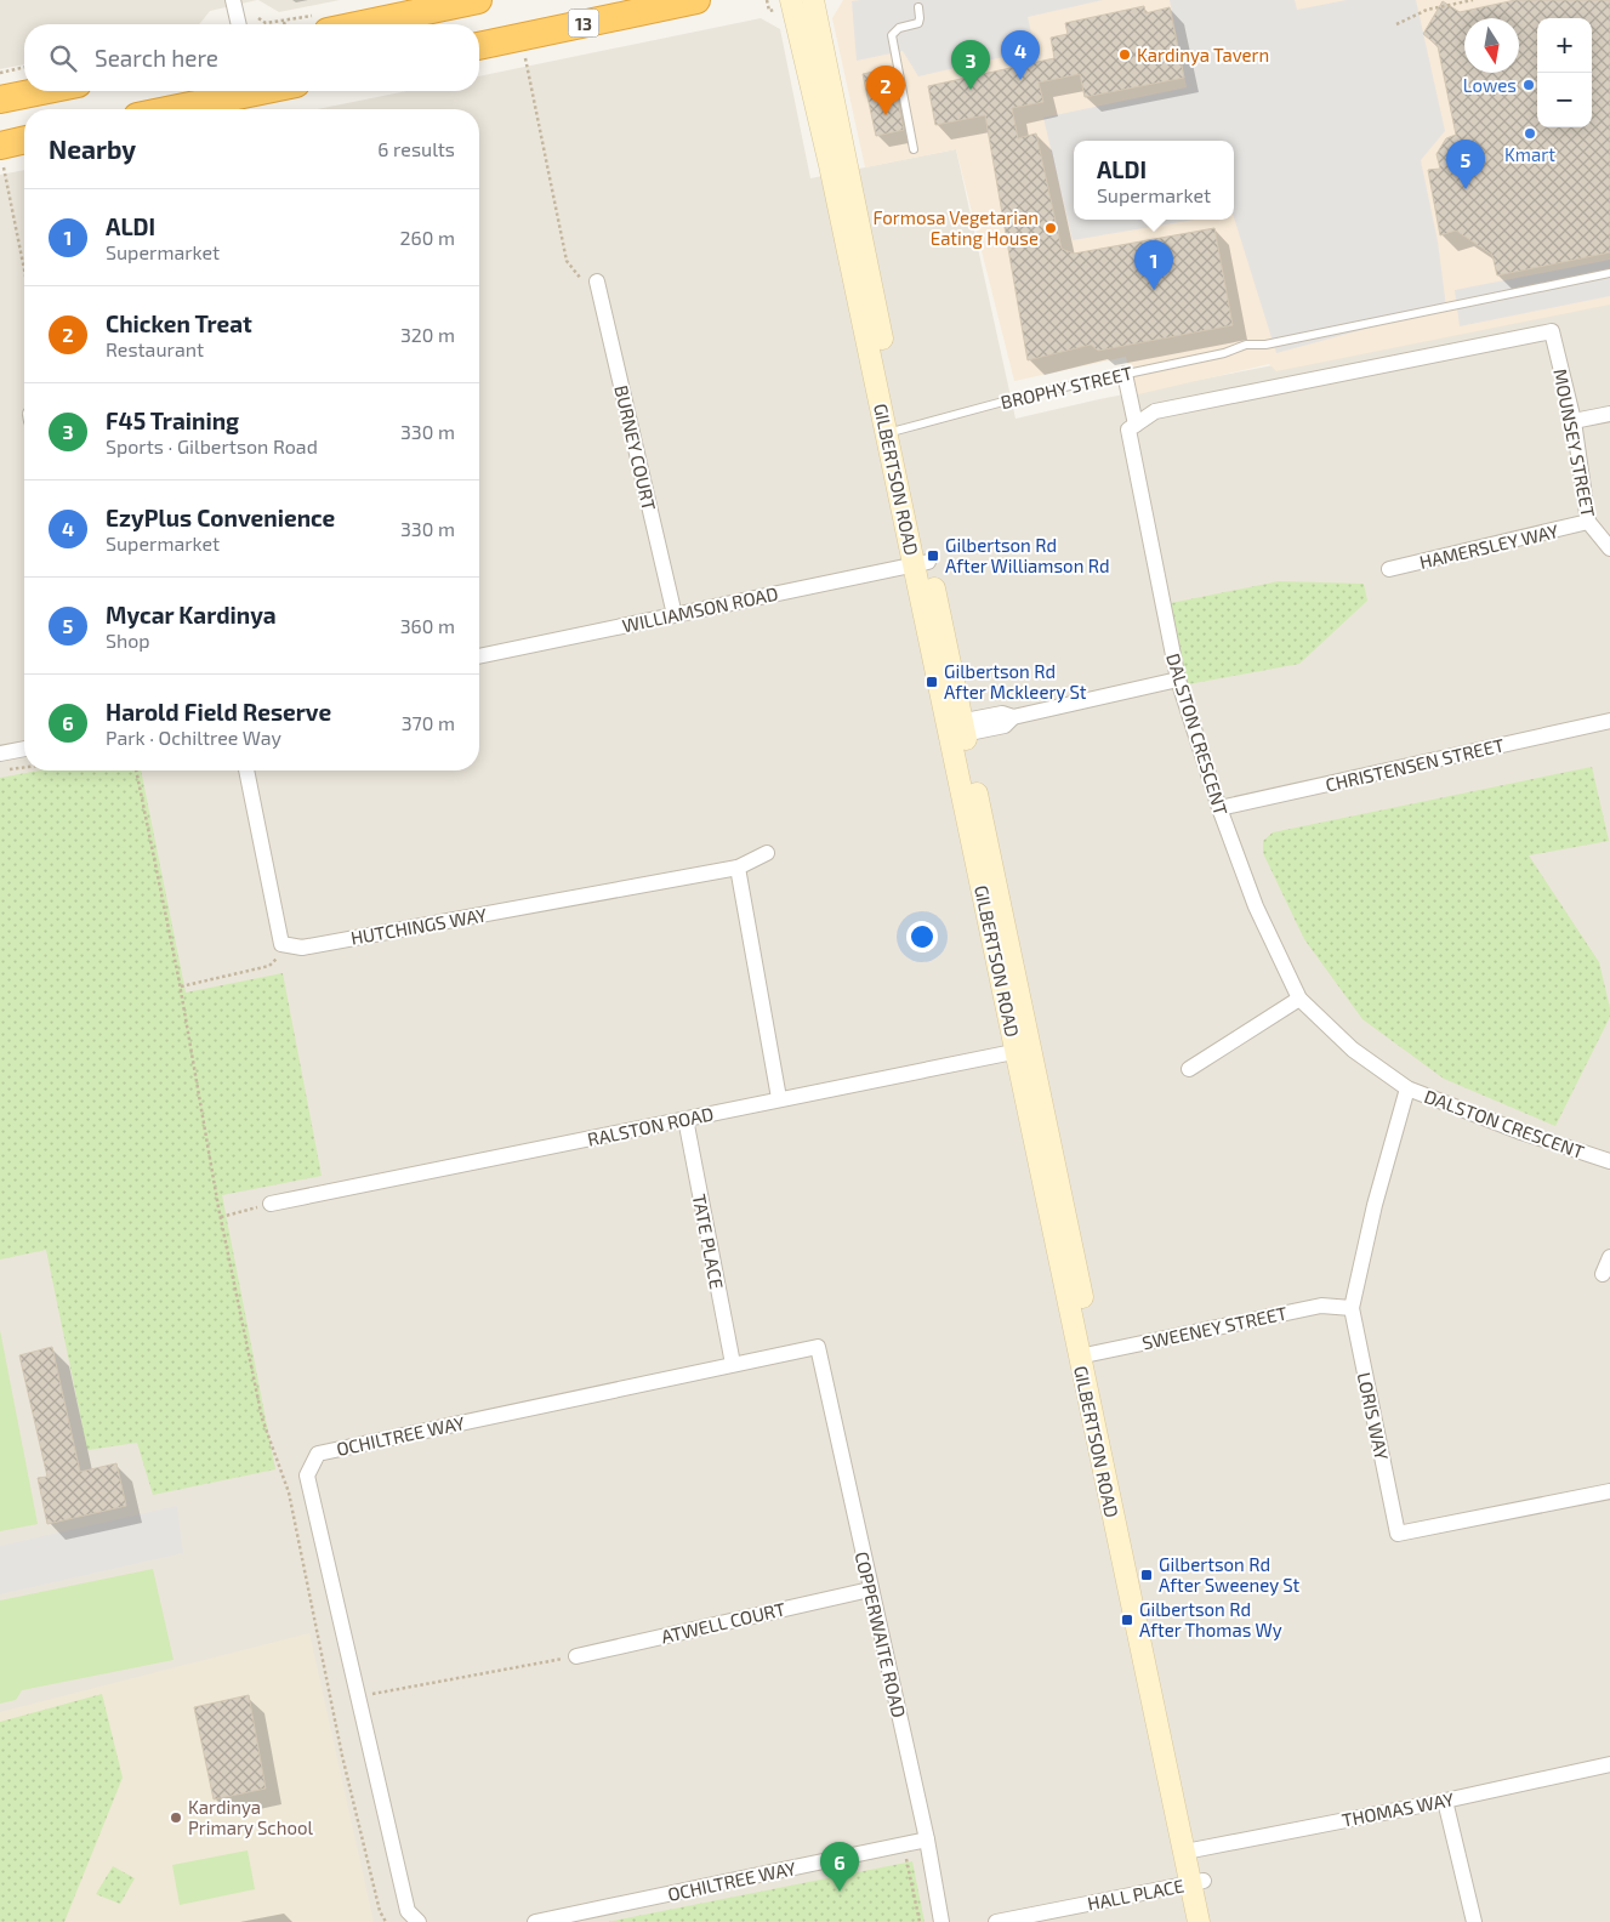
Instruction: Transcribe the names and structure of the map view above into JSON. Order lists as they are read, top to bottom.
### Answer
{
  "streets": {
    "highway": ["13"],
    "street": [
      "MOUNSEY STREET",
      "BURNEY COURT",
      "GILBERTSON ROAD",
      "HAMERSLEY WAY",
      "WILLIAMSON ROAD",
      "DALSTON CRESCENT",
      "CHRISTENSEN STREET",
      "HUTCHINGS WAY",
      "RALSTON ROAD",
      "TATE PLACE",
      "SWEENEY STREET",
      "LORIS WAY",
      "OCHILTREE WAY",
      "ATWELL COURT",
      "COPPERWAITE ROAD",
      "THOMAS WAY",
      "HALL PLACE"
    ],
    "lane": ["BROPHY STREET"]
  },
  "crossings": [
    ["BROPHY STREET", "GILBERTSON ROAD"],
    ["MOUNSEY STREET", "HAMERSLEY WAY"],
    ["MOUNSEY STREET", "DALSTON CRESCENT"],
    ["BURNEY COURT", "WILLIAMSON ROAD"],
    ["GILBERTSON ROAD", "WILLIAMSON ROAD"],
    ["GILBERTSON ROAD", "RALSTON ROAD"],
    ["GILBERTSON ROAD", "SWEENEY STREET"],
    ["GILBERTSON ROAD", "THOMAS WAY"],
    ["GILBERTSON ROAD", "HALL PLACE"],
    ["DALSTON CRESCENT", "CHRISTENSEN STREET"],
    ["DALSTON CRESCENT", "LORIS WAY"],
    ["RALSTON ROAD", "TATE PLACE"],
    ["TATE PLACE", "OCHILTREE WAY"],
    ["SWEENEY STREET", "LORIS WAY"],
    ["OCHILTREE WAY", "COPPERWAITE ROAD"],
    ["ATWELL COURT", "COPPERWAITE ROAD"]
  ],
  "places": {
    "other": [
      "Kardinya Tavern",
      "Lowes",
      "Kmart",
      "Formosa Vegetarian Eating House",
      "Kardinya Primary School"
    ],
    "transit": [
      "Gilbertson Rd After Williamson Rd",
      "Gilbertson Rd After Mckleery St",
      "Gilbertson Rd After Sweeney St",
      "Gilbertson Rd After Thomas Wy"
    ]
  },
  "north": "bottom",
  "page": {
    "map_buttons": ["+", "−"],
    "search": "Search here",
    "pins": [
      "4",
      "3",
      "2",
      "5",
      "1",
      "6"
    ],
    "heading": ["Nearby", "6 results"],
    "popup": ["ALDI", "Supermarket"],
    "list": [
      {
        "mark": "1",
        "name": "ALDI",
        "note": "Supermarket",
        "value": "260 m"
      },
      {
        "mark": "2",
        "name": "Chicken Treat",
        "note": "Restaurant",
        "value": "320 m"
      },
      {
        "mark": "3",
        "name": "F45 Training",
        "note": "Sports · Gilbertson Road",
        "value": "330 m"
      },
      {
        "mark": "4",
        "name": "EzyPlus Convenience",
        "note": "Supermarket",
        "value": "330 m"
      },
      {
        "mark": "5",
        "name": "Mycar Kardinya",
        "note": "Shop",
        "value": "360 m"
      },
      {
        "mark": "6",
        "name": "Harold Field Reserve",
        "note": "Park · Ochiltree Way",
        "value": "370 m"
      }
    ]
  }
}
